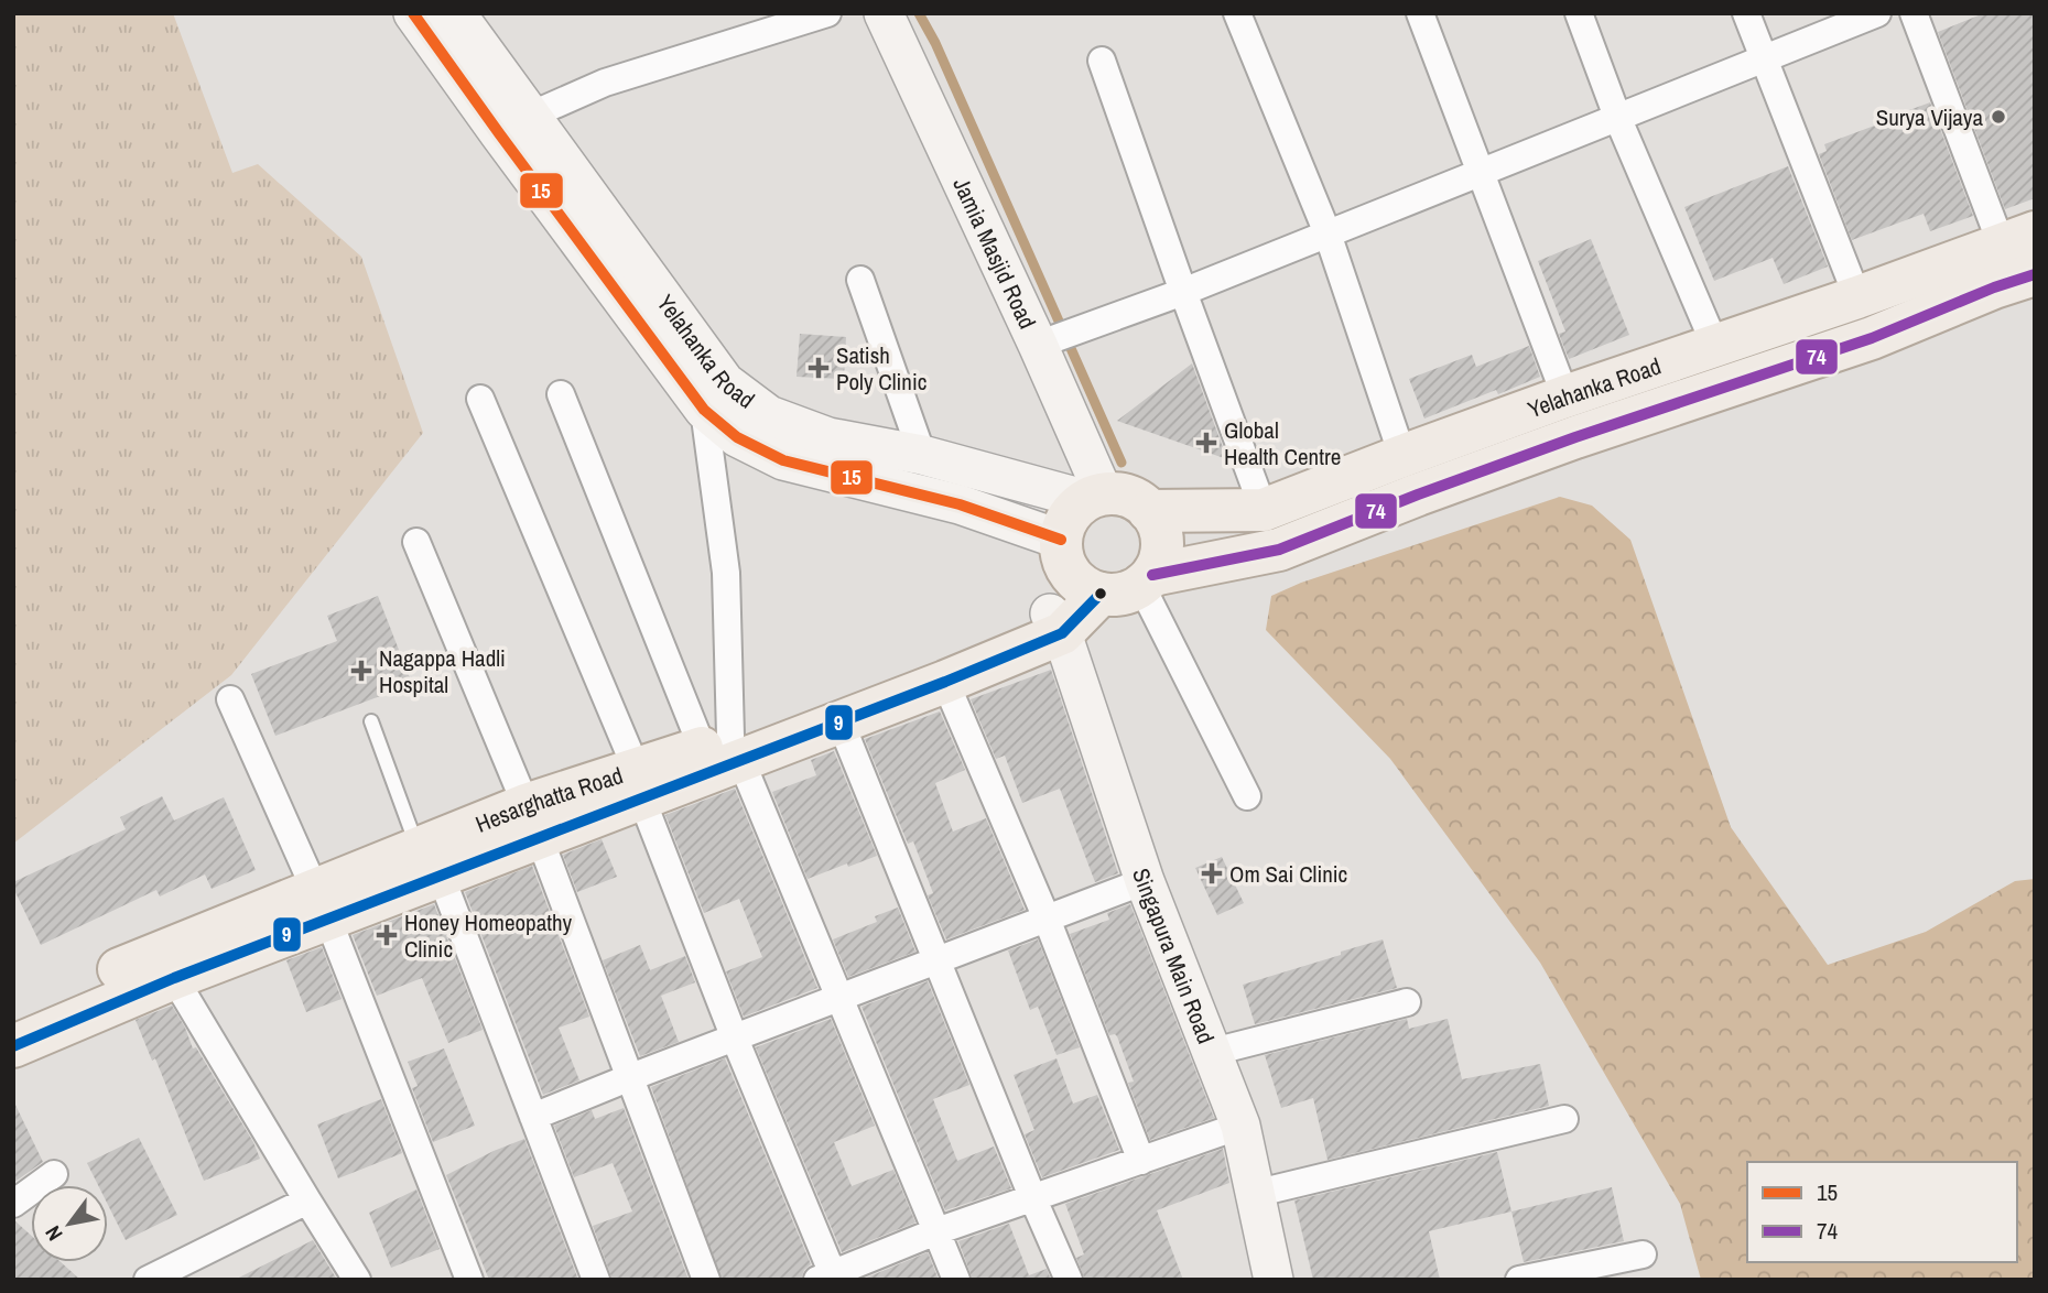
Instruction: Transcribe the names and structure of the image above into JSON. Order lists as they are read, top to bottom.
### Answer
{
  "streets": {
    "main road": [
      "Jamia Masjid Road",
      "Yelahanka Road",
      "Hesarghatta Road",
      "Singapura Main Road"
    ]
  },
  "crossings": [
    ["Jamia Masjid Road", "Yelahanka Road"],
    ["Jamia Masjid Road", "Hesarghatta Road"],
    ["Yelahanka Road", "Hesarghatta Road"],
    ["Hesarghatta Road", "Singapura Main Road"]
  ],
  "places": {
    "other": ["Surya Vijaya"],
    "health": [
      "Satish Poly Clinic",
      "Global Health Centre",
      "Nagappa Hadli Hospital",
      "Om Sai Clinic",
      "Honey Homeopathy Clinic"
    ]
  },
  "lines": ["transit line 15", "transit line 74", "transit line 9"],
  "legend": ["15", "74"],
  "north": "bottom left"
}
